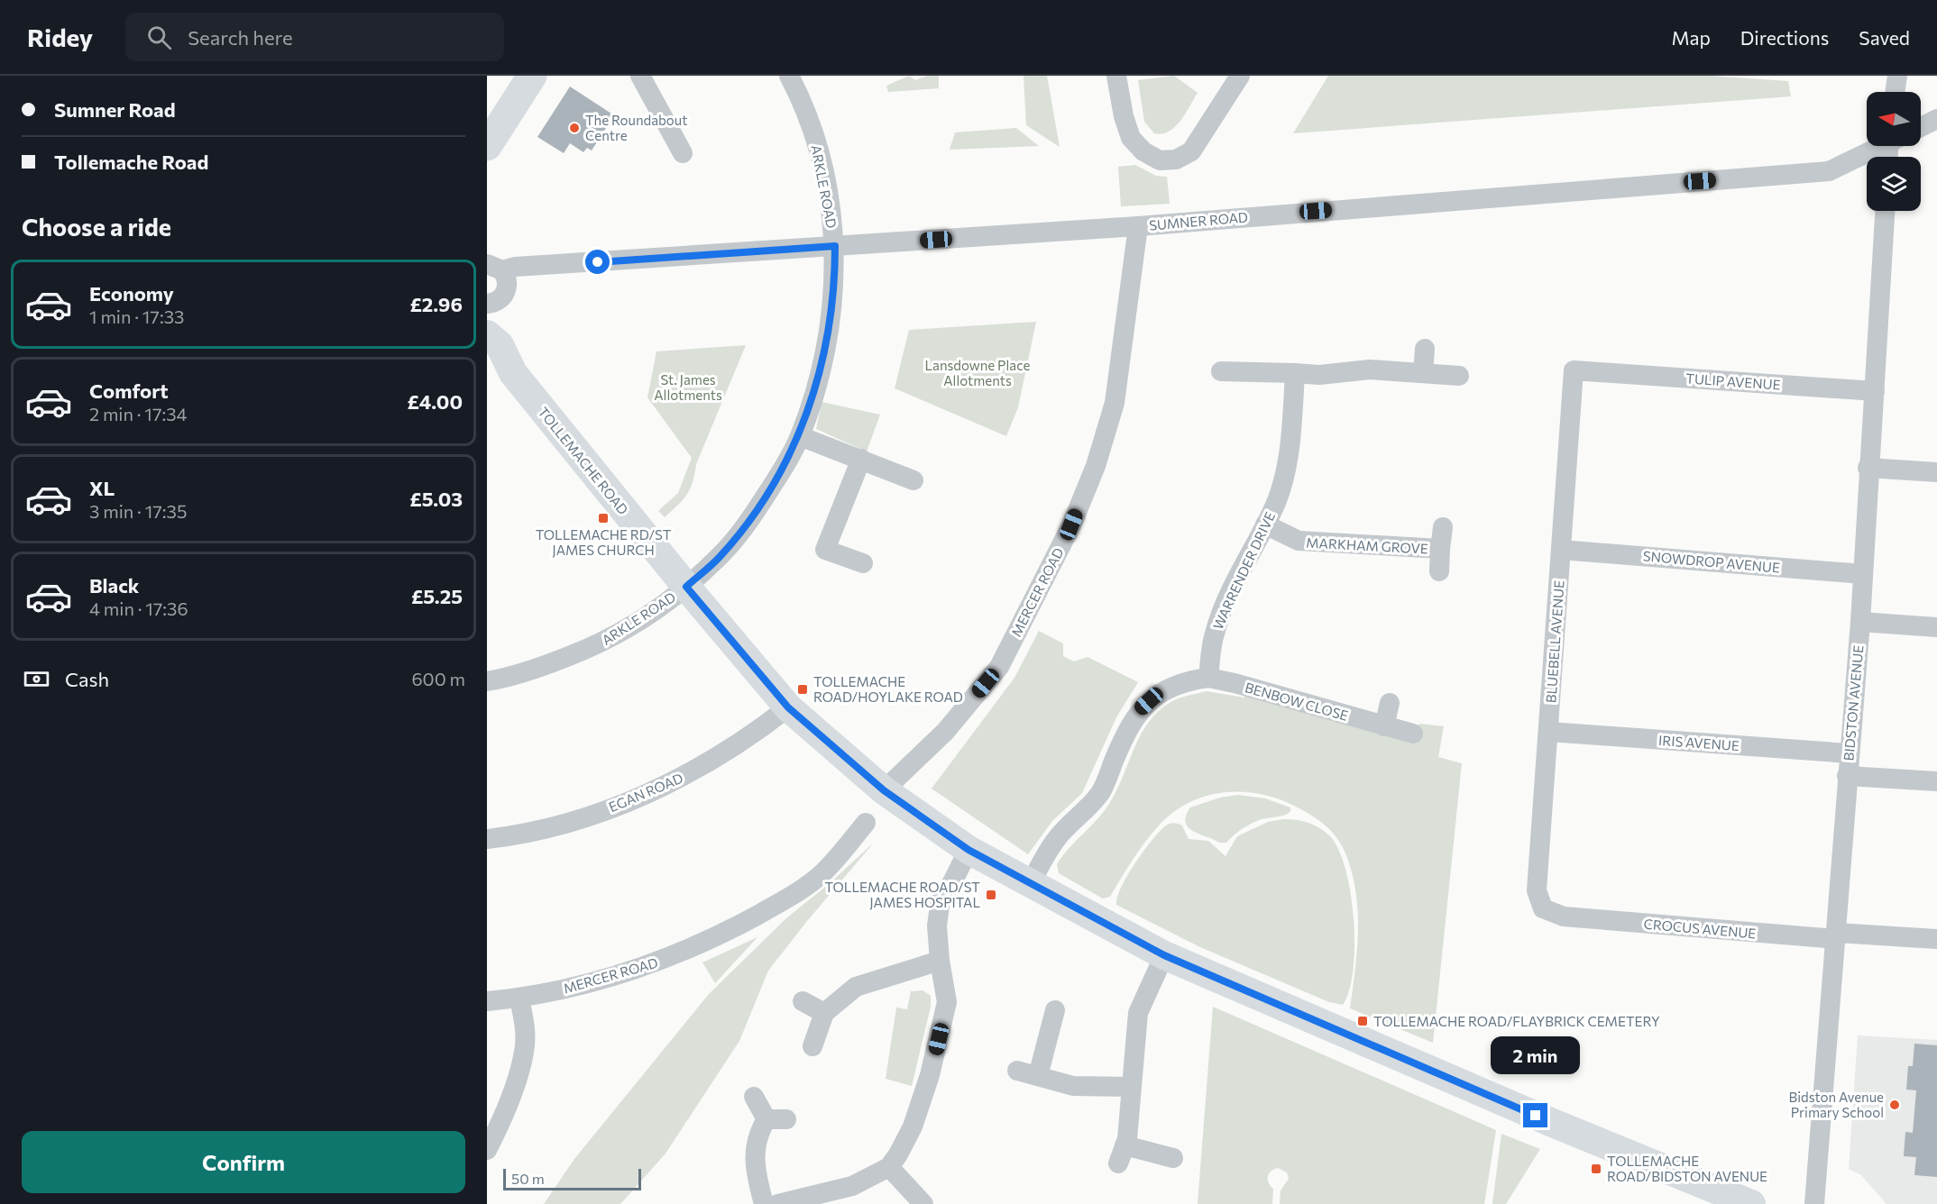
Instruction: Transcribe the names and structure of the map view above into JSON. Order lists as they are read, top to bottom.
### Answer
{
  "streets": {
    "street": [
      "ARKLE ROAD",
      "SUMNER ROAD",
      "TULIP AVENUE",
      "TOLLEMACHE ROAD",
      "MARKHAM GROVE",
      "SNOWDROP AVENUE",
      "WARRENDER DRIVE",
      "MERCER ROAD",
      "BLUEBELL AVENUE",
      "BENBOW CLOSE",
      "BIDSTON AVENUE",
      "IRIS AVENUE",
      "EGAN ROAD",
      "CROCUS AVENUE"
    ]
  },
  "crossings": [
    ["ARKLE ROAD", "SUMNER ROAD"],
    ["ARKLE ROAD", "TOLLEMACHE ROAD"],
    ["SUMNER ROAD", "MERCER ROAD"],
    ["TULIP AVENUE", "BLUEBELL AVENUE"],
    ["TULIP AVENUE", "BIDSTON AVENUE"],
    ["TOLLEMACHE ROAD", "MERCER ROAD"],
    ["TOLLEMACHE ROAD", "EGAN ROAD"],
    ["MARKHAM GROVE", "WARRENDER DRIVE"],
    ["SNOWDROP AVENUE", "BLUEBELL AVENUE"],
    ["SNOWDROP AVENUE", "BIDSTON AVENUE"],
    ["WARRENDER DRIVE", "BENBOW CLOSE"],
    ["BLUEBELL AVENUE", "IRIS AVENUE"],
    ["BLUEBELL AVENUE", "CROCUS AVENUE"],
    ["BIDSTON AVENUE", "IRIS AVENUE"],
    ["BIDSTON AVENUE", "CROCUS AVENUE"]
  ],
  "parks": ["Lansdowne Place Allotments", "St. James Allotments"],
  "places": {
    "other": ["The Roundabout Centre", "Bidston Avenue Primary School"],
    "transit": [
      "TOLLEMACHE RD/ST JAMES CHURCH",
      "TOLLEMACHE ROAD/HOYLAKE ROAD",
      "TOLLEMACHE ROAD/ST JAMES HOSPITAL",
      "TOLLEMACHE ROAD/FLAYBRICK CEMETERY",
      "TOLLEMACHE ROAD/BIDSTON AVENUE"
    ]
  },
  "scale_bar": "50 m",
  "north": "left",
  "page": {
    "header": "Ridey",
    "search": "Search here",
    "nav": ["Map", "Directions", "Saved"],
    "banner": ["Sumner Road", "Tollemache Road"],
    "heading": "Choose a ride",
    "list": [
      {
        "name": "Economy",
        "note": "1 min · 17:33",
        "value": "£2.96"
      },
      {
        "name": "Comfort",
        "note": "2 min · 17:34",
        "value": "£4.00"
      },
      {
        "name": "XL",
        "note": "3 min · 17:35",
        "value": "£5.03"
      },
      {
        "name": "Black",
        "note": "4 min · 17:36",
        "value": "£5.25"
      }
    ],
    "pay": ["Cash", "600 m"],
    "bubble": "2 min",
    "buttons": "Confirm",
    "scale": "50 m"
  }
}
